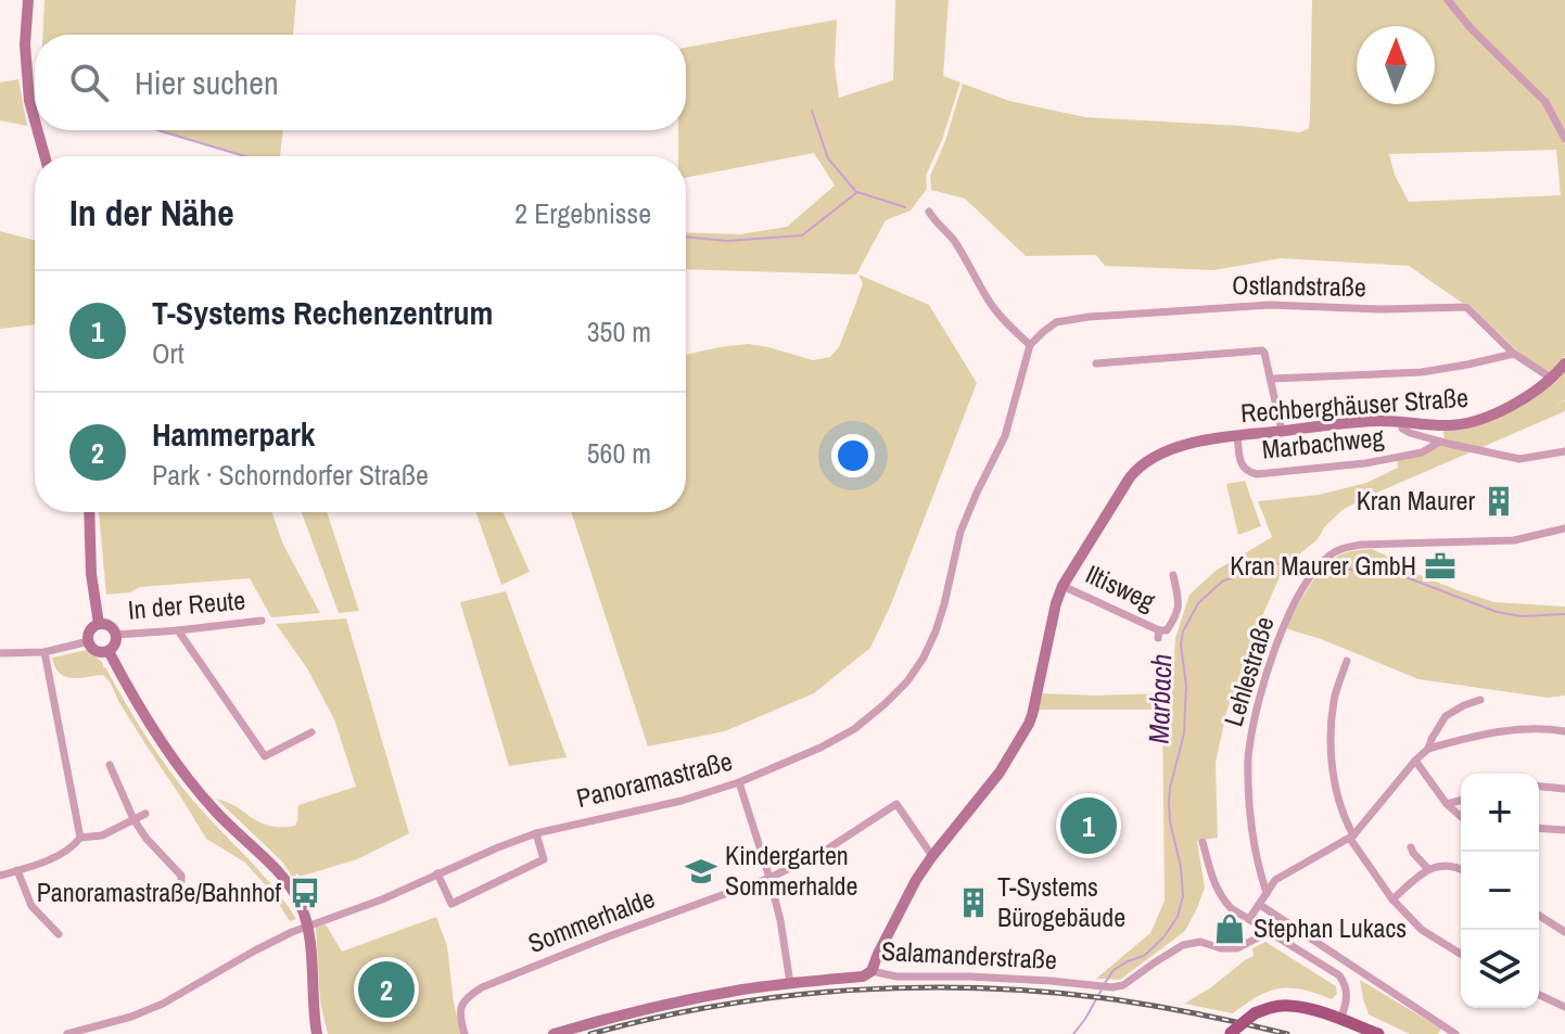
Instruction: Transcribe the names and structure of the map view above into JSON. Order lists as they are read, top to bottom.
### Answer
{
  "streets": {
    "street": [
      "Ostlandstraße",
      "Rechberghäuser Straße",
      "Marbachweg",
      "Iltisweg",
      "In der Reute",
      "Lehlestraße",
      "Panoramastraße",
      "Sommerhalde",
      "Salamanderstraße"
    ]
  },
  "crossings": [
    ["Ostlandstraße", "Rechberghäuser Straße"],
    ["Ostlandstraße", "Panoramastraße"],
    ["Rechberghäuser Straße", "Marbachweg"],
    ["Rechberghäuser Straße", "Iltisweg"],
    ["Rechberghäuser Straße", "Sommerhalde"],
    ["Rechberghäuser Straße", "Salamanderstraße"]
  ],
  "water": ["Marbach"],
  "places": {
    "building": ["Kran Maurer", "T-Systems Bürogebäude"],
    "office": ["Kran Maurer GmbH"],
    "school or university": ["Kindergarten Sommerhalde"],
    "bus stop": ["Panoramastraße/Bahnhof"],
    "shop": ["Stephan Lukacs"]
  },
  "north": "top",
  "page": {
    "search": "Hier suchen",
    "heading": ["In der Nähe", "2 Ergebnisse"],
    "list": [
      {
        "mark": "1",
        "name": "T-Systems Rechenzentrum",
        "note": "Ort",
        "value": "350 m"
      },
      {
        "mark": "2",
        "name": "Hammerpark",
        "note": "Park · Schorndorfer Straße",
        "value": "560 m"
      }
    ],
    "map_buttons": ["+", "−"],
    "pins": ["1", "2"]
  }
}
